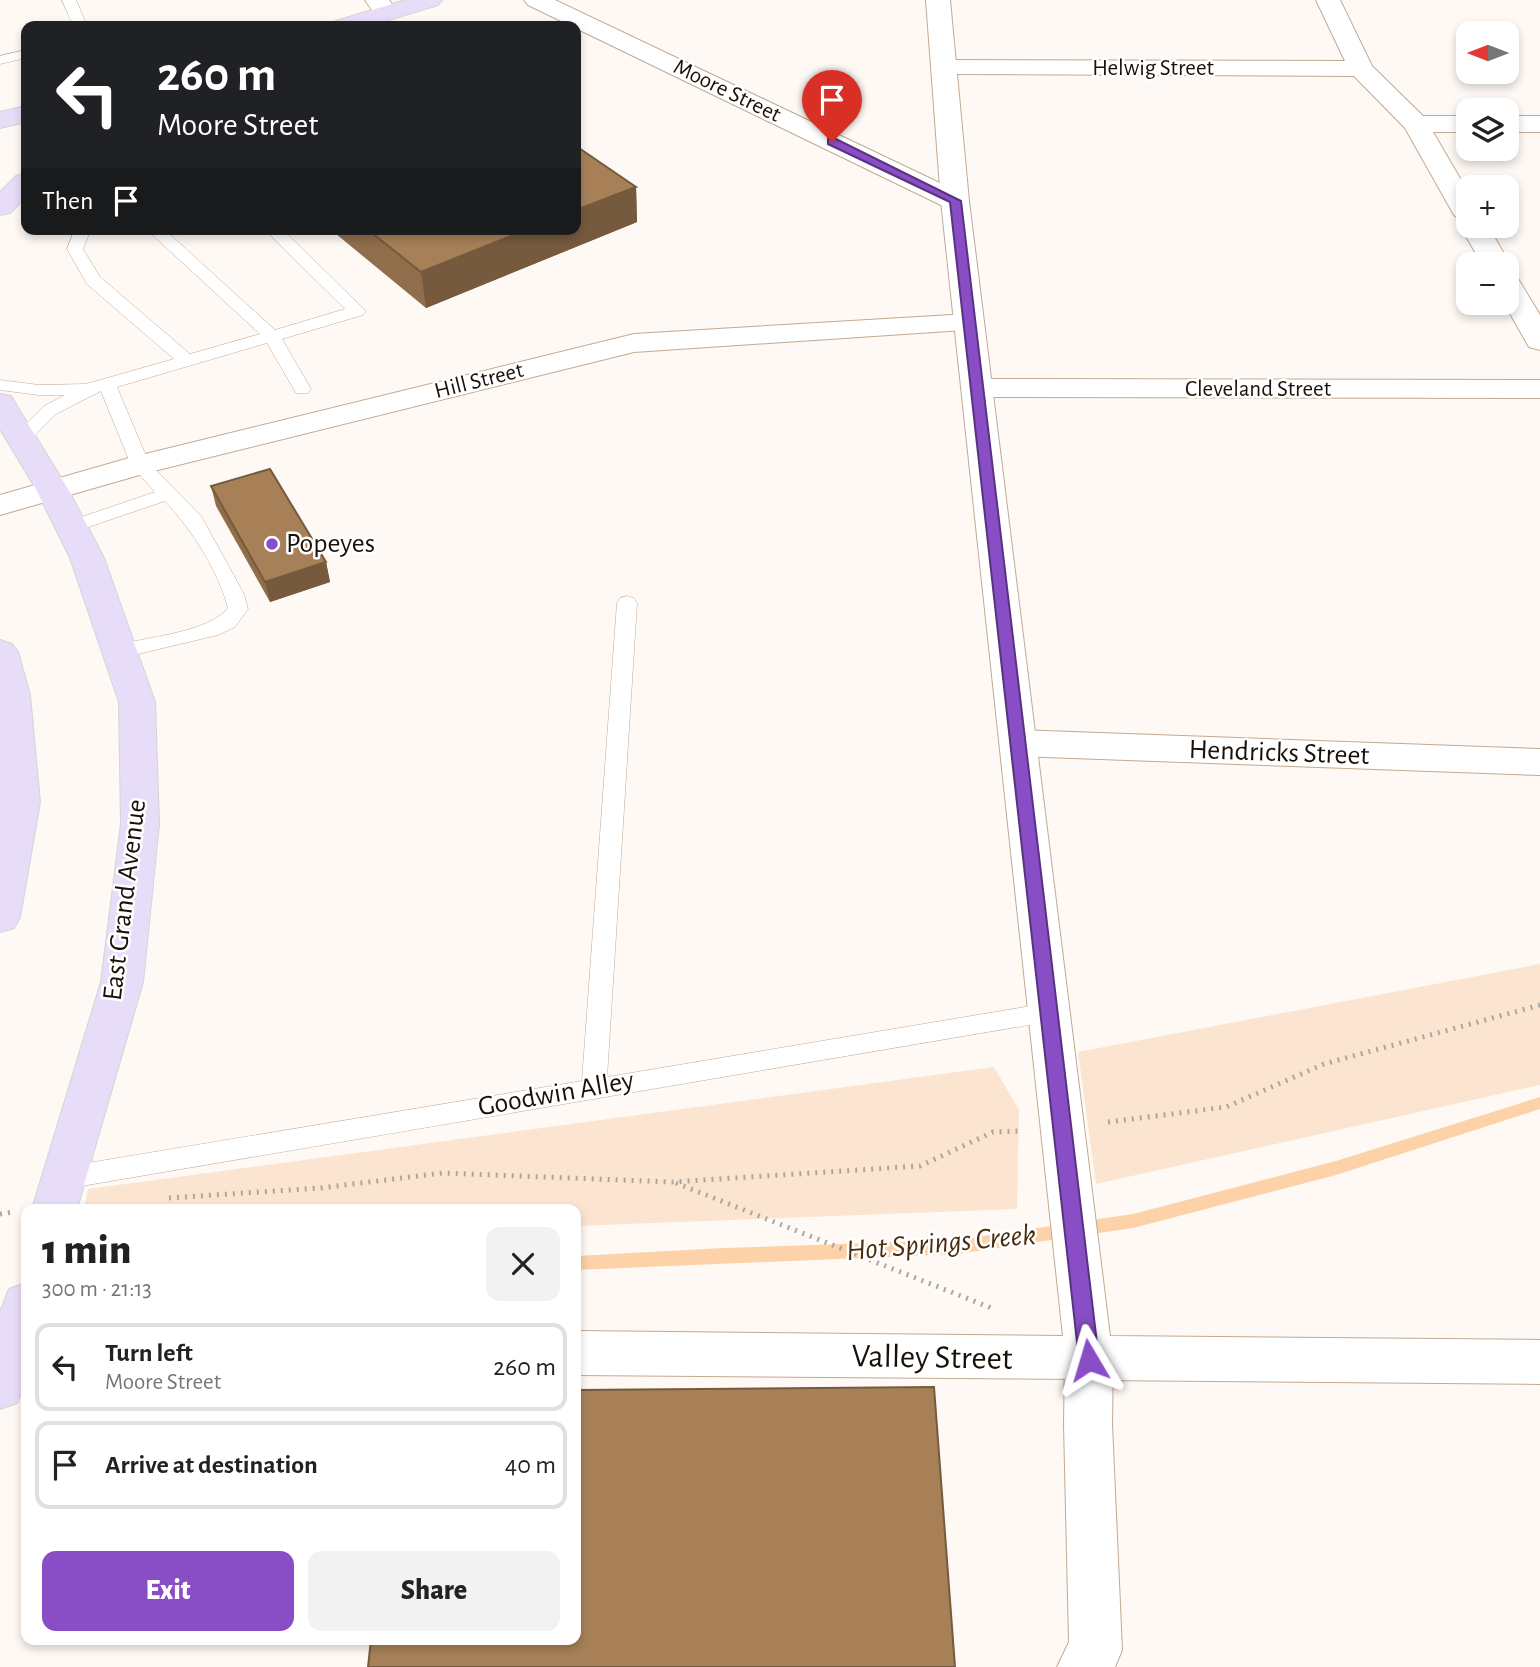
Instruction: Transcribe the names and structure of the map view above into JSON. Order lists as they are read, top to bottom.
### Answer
{
  "streets": {
    "main road": ["East Grand Avenue"],
    "street": [
      "Helwig Street",
      "Moore Street",
      "Hill Street",
      "Cleveland Street",
      "Hendricks Street",
      "Valley Street"
    ],
    "lane": ["Goodwin Alley"]
  },
  "crossings": [
    ["Hill Street", "East Grand Avenue"],
    ["East Grand Avenue", "Goodwin Alley"]
  ],
  "water": ["Hot Springs Creek"],
  "places": ["Popeyes"],
  "north": "left",
  "page": {
    "map_buttons": ["+", "−"],
    "turn": ["260 m", "Moore Street"],
    "then": "Then",
    "heading": ["1 min", "300 m · 21:13"],
    "list": [
      {
        "name": "Turn left",
        "note": "Moore Street",
        "value": "260 m"
      },
      {
        "name": "Arrive at destination",
        "value": "40 m"
      }
    ],
    "buttons": ["Exit", "Share"]
  }
}
